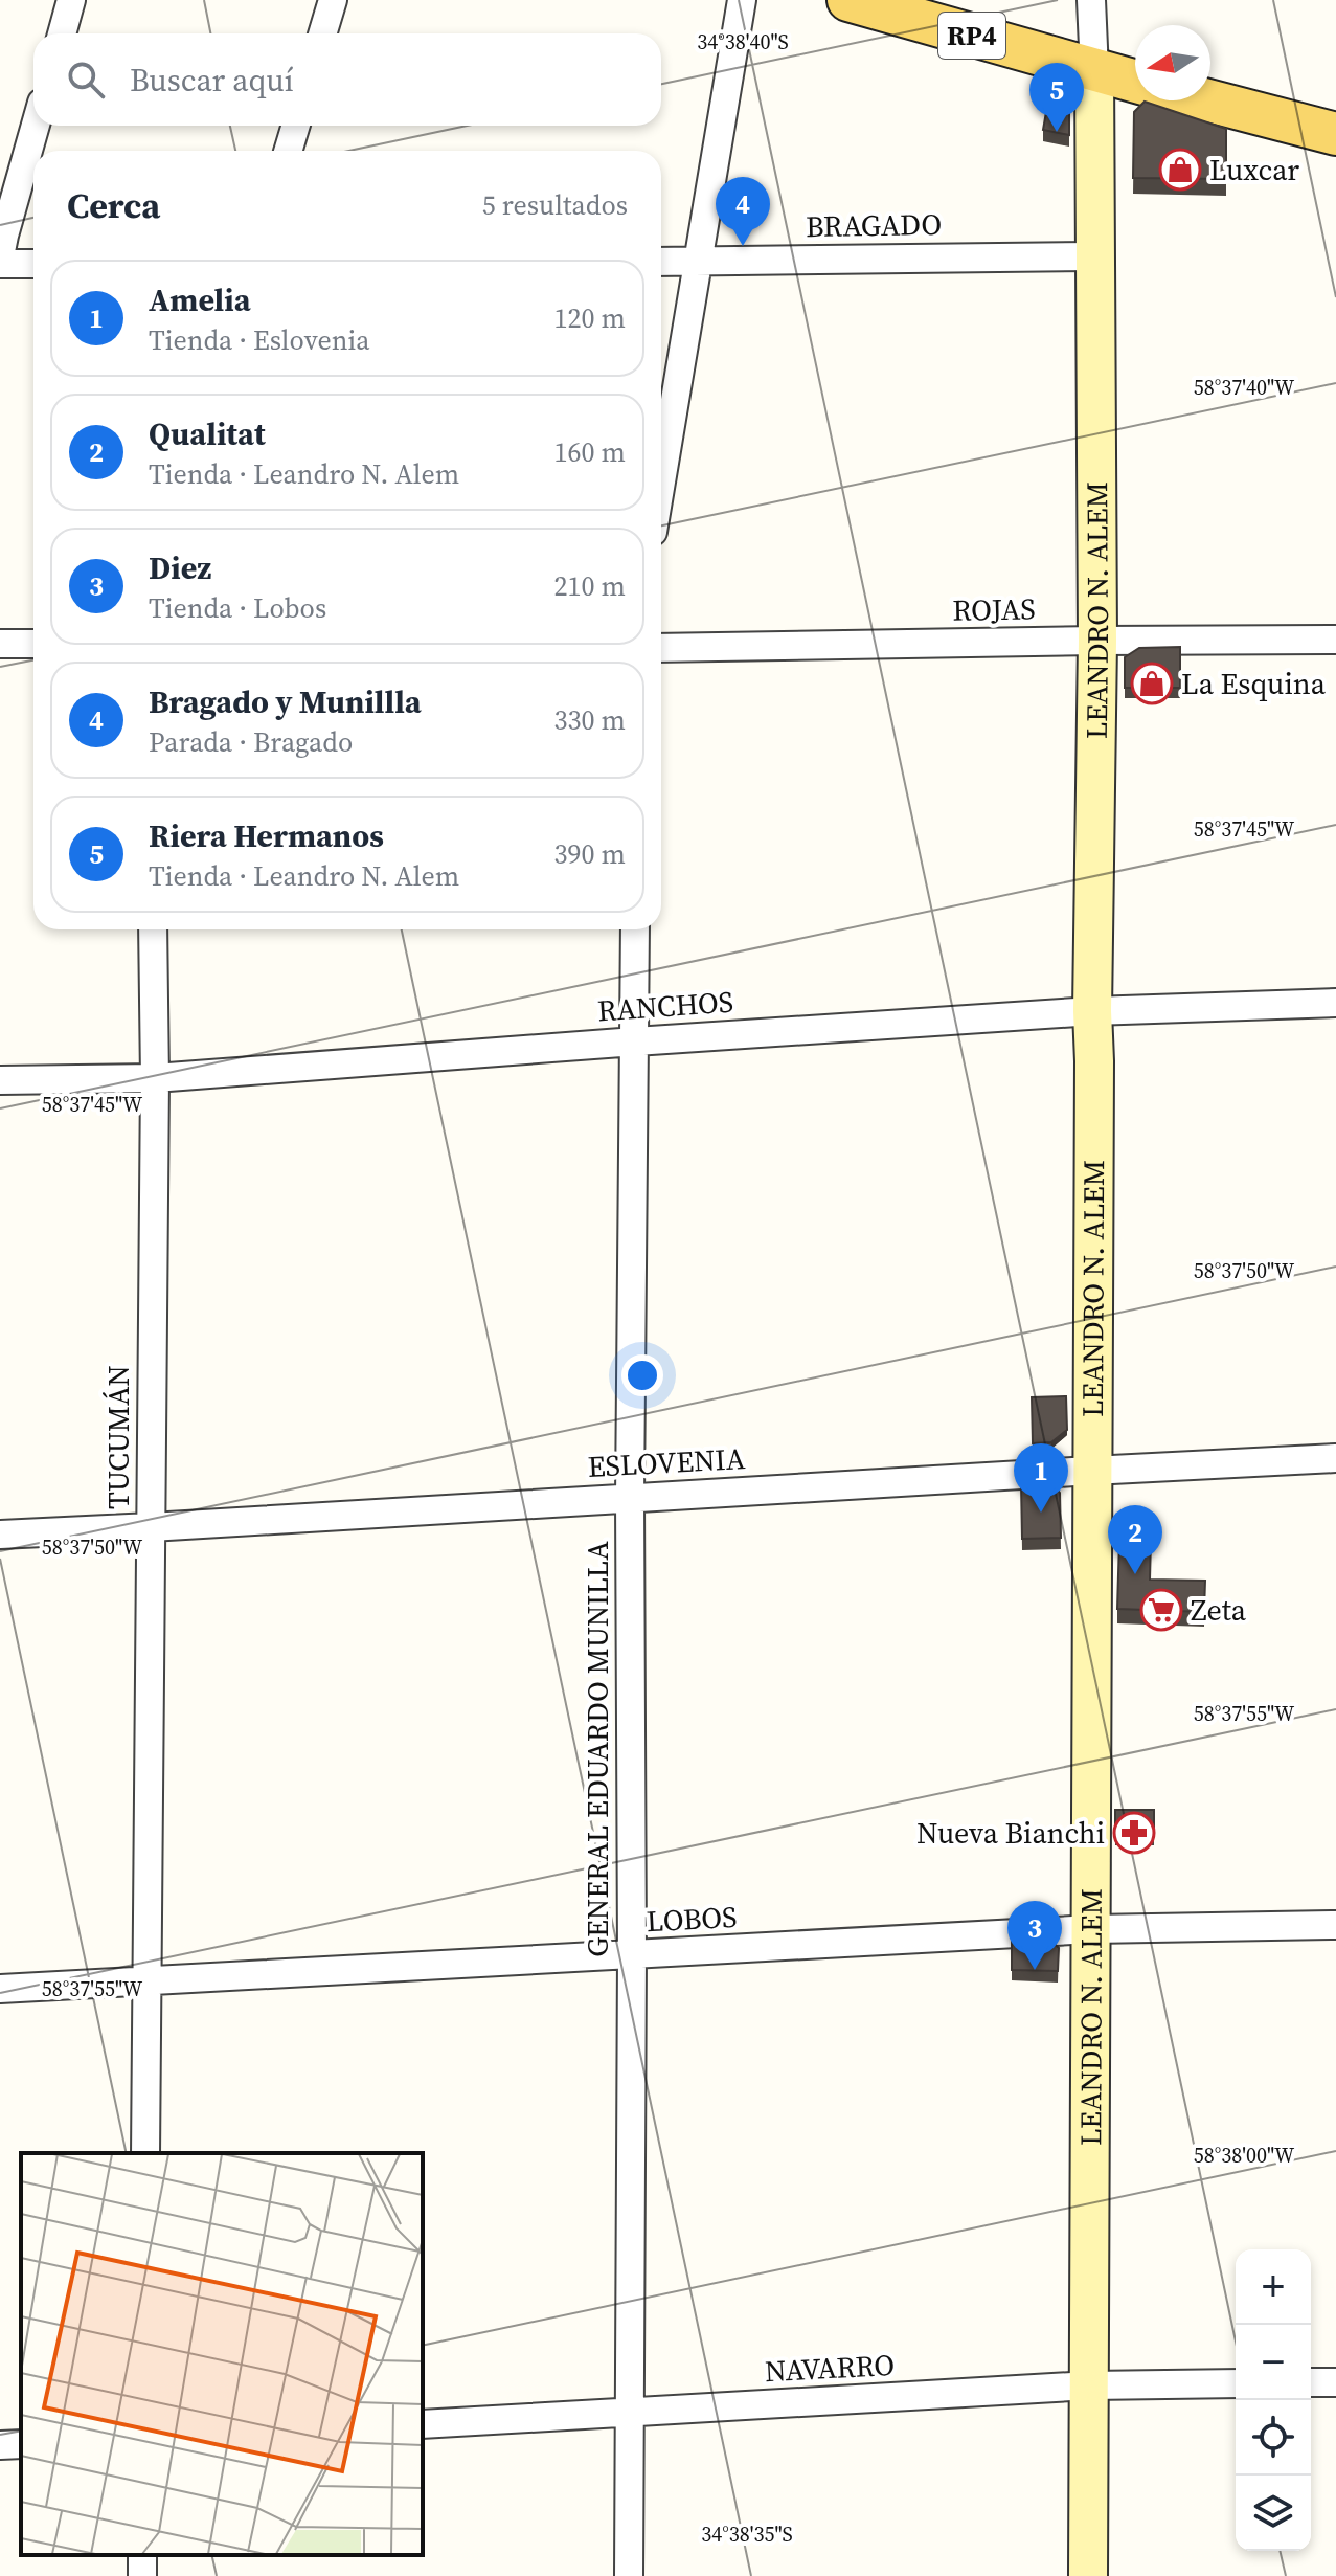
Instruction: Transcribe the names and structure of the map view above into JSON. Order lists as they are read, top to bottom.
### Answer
{
  "streets": {
    "main road": ["RP4"],
    "street": [
      "BRAGADO",
      "ROJAS",
      "LEANDRO N. ALEM",
      "RANCHOS",
      "TUCUMÁN",
      "ESLOVENIA",
      "GENERAL EDUARDO MUNILLA",
      "LOBOS",
      "NAVARRO"
    ]
  },
  "crossings": [
    ["RP4", "LEANDRO N. ALEM"],
    ["BRAGADO", "LEANDRO N. ALEM"],
    ["ROJAS", "LEANDRO N. ALEM"],
    ["LEANDRO N. ALEM", "RANCHOS"],
    ["LEANDRO N. ALEM", "ESLOVENIA"],
    ["LEANDRO N. ALEM", "LOBOS"],
    ["LEANDRO N. ALEM", "NAVARRO"],
    ["RANCHOS", "TUCUMÁN"],
    ["RANCHOS", "GENERAL EDUARDO MUNILLA"],
    ["TUCUMÁN", "ESLOVENIA"],
    ["TUCUMÁN", "LOBOS"],
    ["ESLOVENIA", "GENERAL EDUARDO MUNILLA"],
    ["GENERAL EDUARDO MUNILLA", "LOBOS"],
    ["GENERAL EDUARDO MUNILLA", "NAVARRO"]
  ],
  "places": {
    "shop": ["Luxcar", "La Esquina"],
    "supermarket": ["Zeta"],
    "pharmacy": ["Nueva Bianchi"]
  },
  "north": "left",
  "page": {
    "search": "Buscar aquí",
    "pins": [
      "5",
      "4",
      "1",
      "2",
      "3"
    ],
    "heading": ["Cerca", "5 resultados"],
    "list": [
      {
        "mark": "1",
        "name": "Amelia",
        "note": "Tienda · Eslovenia",
        "value": "120 m"
      },
      {
        "mark": "2",
        "name": "Qualitat",
        "note": "Tienda · Leandro N. Alem",
        "value": "160 m"
      },
      {
        "mark": "3",
        "name": "Diez",
        "note": "Tienda · Lobos",
        "value": "210 m"
      },
      {
        "mark": "4",
        "name": "Bragado y Munillla",
        "note": "Parada · Bragado",
        "value": "330 m"
      },
      {
        "mark": "5",
        "name": "Riera Hermanos",
        "note": "Tienda · Leandro N. Alem",
        "value": "390 m"
      }
    ],
    "map_buttons": ["+", "−"]
  },
  "coordinates": [
    "34°38'40\"S",
    "58°37'40\"W",
    "58°37'45\"W",
    "58°37'50\"W",
    "58°37'55\"W",
    "58°38'00\"W",
    "34°38'35\"S"
  ]
}
